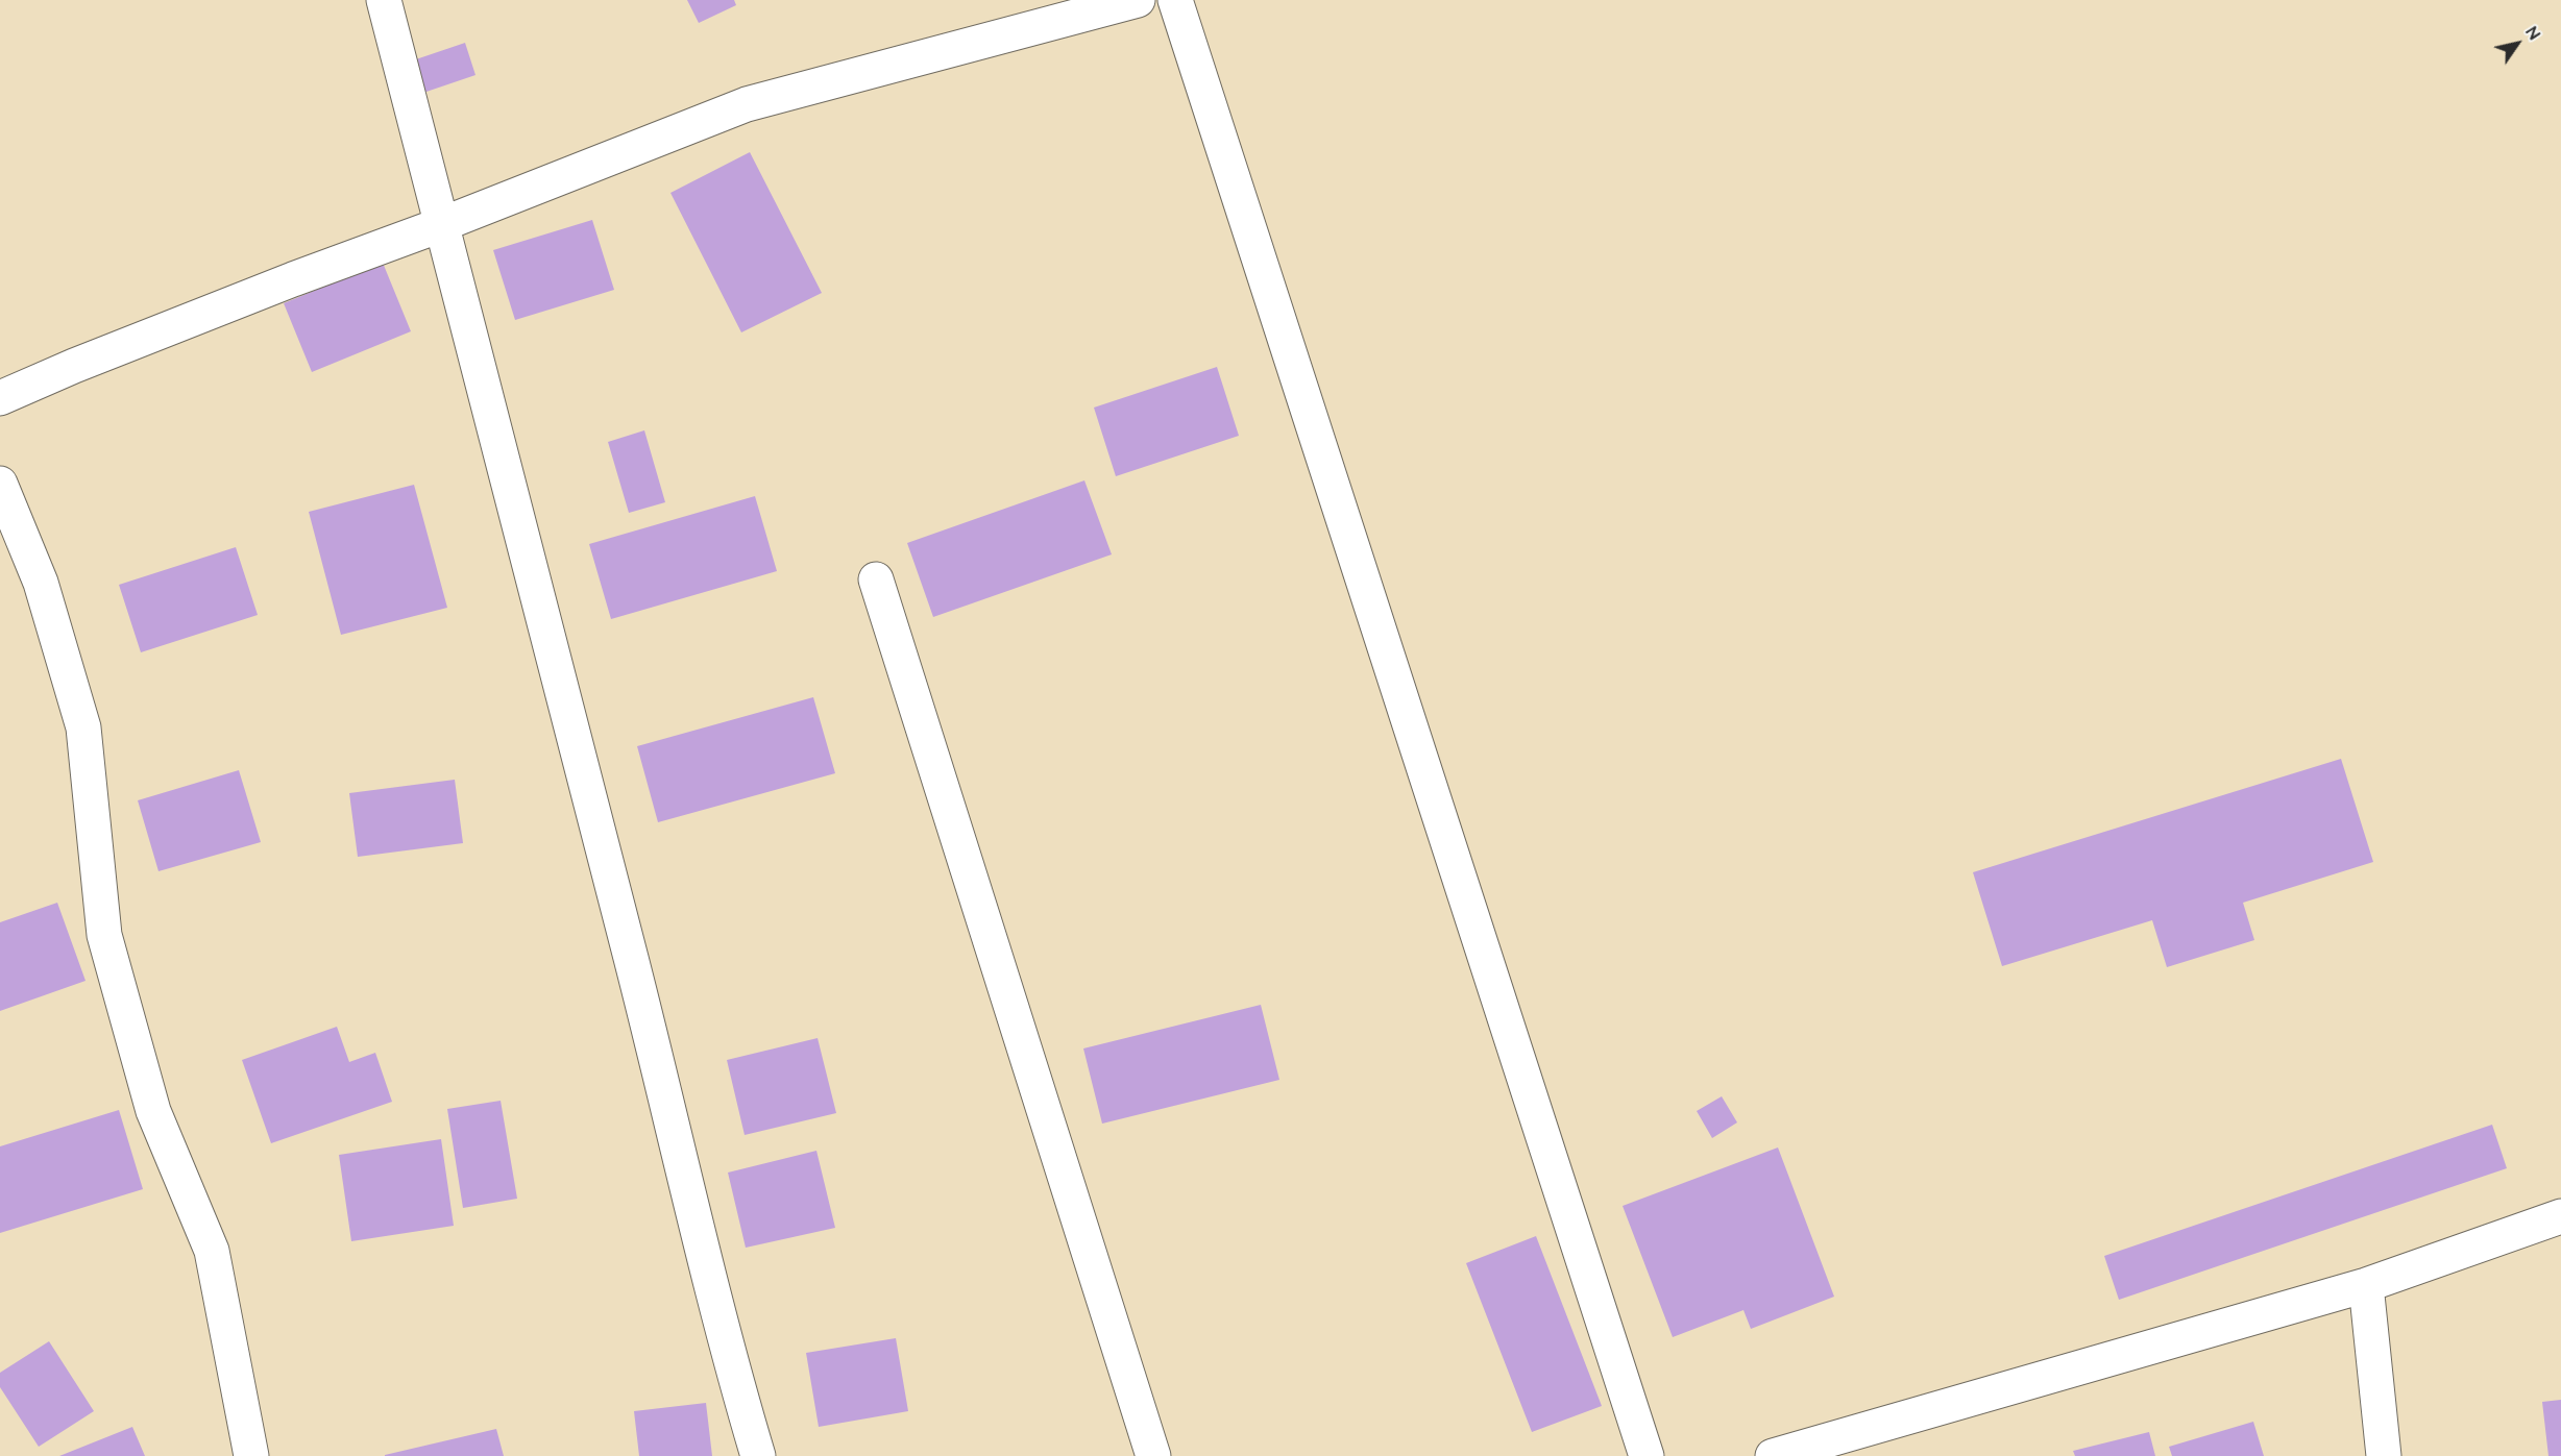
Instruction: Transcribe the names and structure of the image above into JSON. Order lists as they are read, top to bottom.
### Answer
{
  "north": "top right"
}
